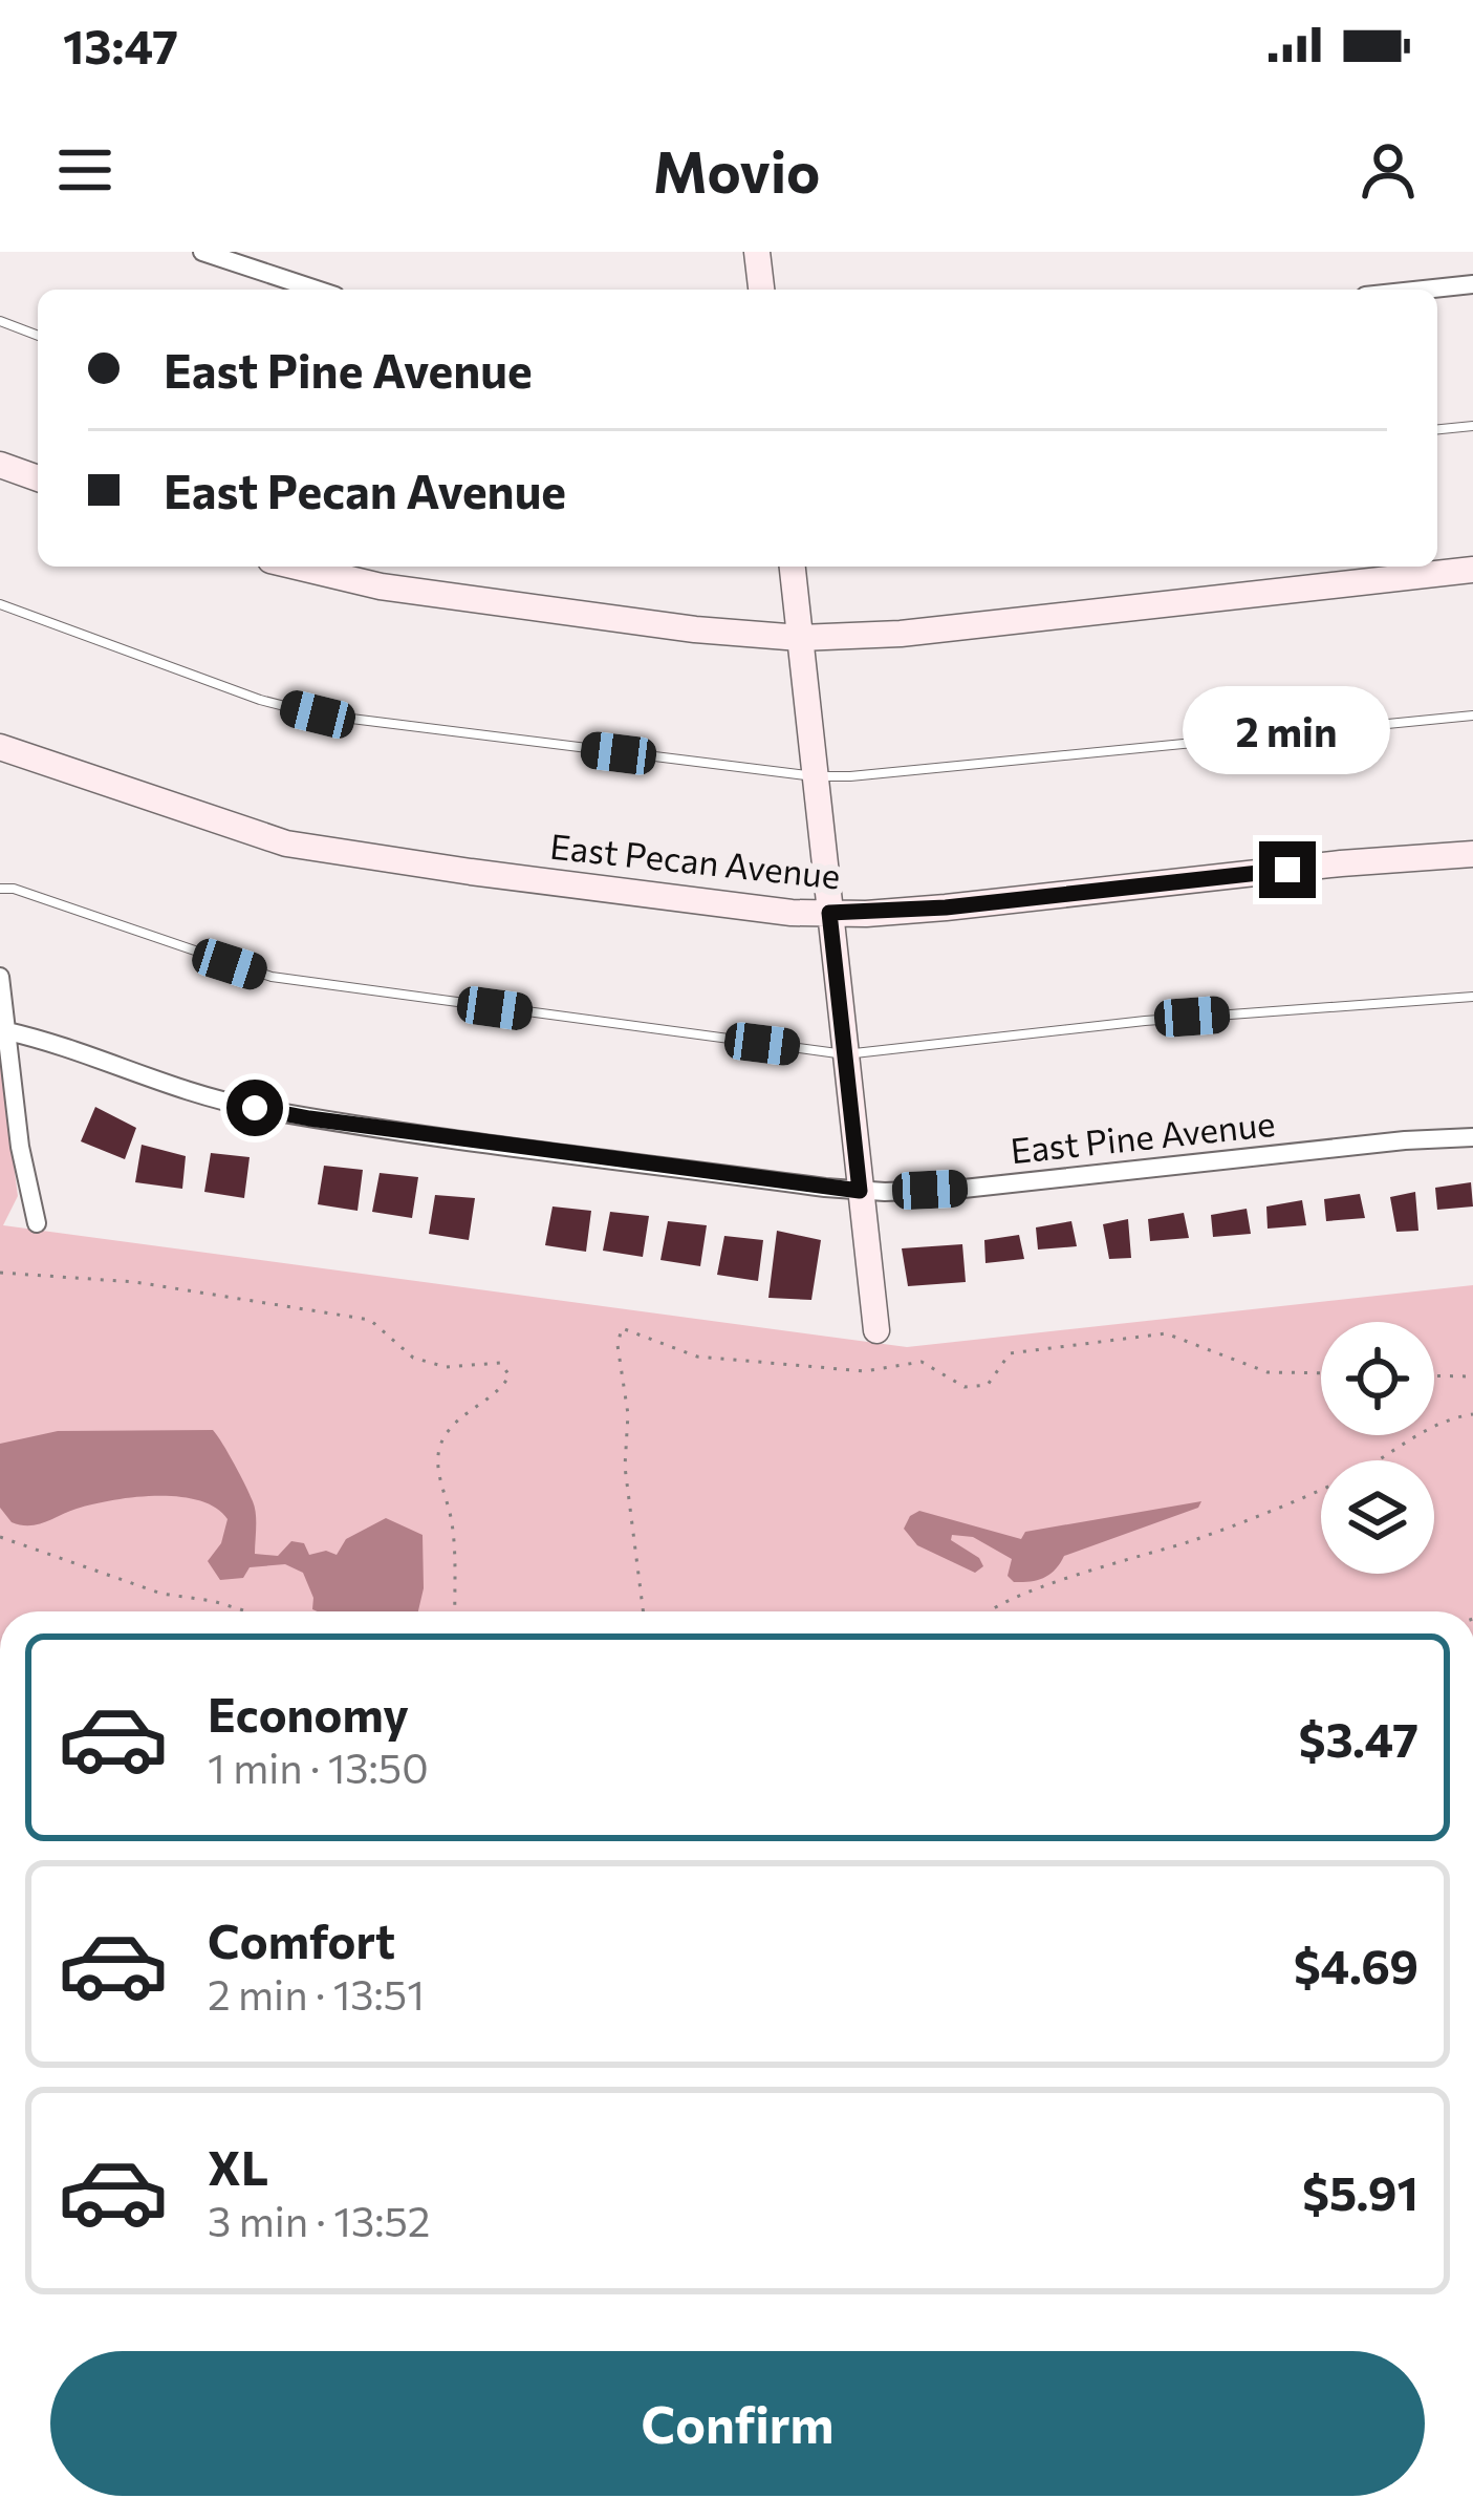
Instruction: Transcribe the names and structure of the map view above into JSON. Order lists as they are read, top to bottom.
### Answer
{
  "streets": {
    "street": ["East Pecan Avenue", "East Pine Avenue"]
  },
  "page": {
    "status": "13:47",
    "header": "Movio",
    "banner": ["East Pine Avenue", "East Pecan Avenue"],
    "bubble": "2 min",
    "list": [
      {
        "name": "Economy",
        "note": "1 min · 13:50",
        "value": "$3.47"
      },
      {
        "name": "Comfort",
        "note": "2 min · 13:51",
        "value": "$4.69"
      },
      {
        "name": "XL",
        "note": "3 min · 13:52",
        "value": "$5.91"
      }
    ],
    "buttons": "Confirm"
  }
}
